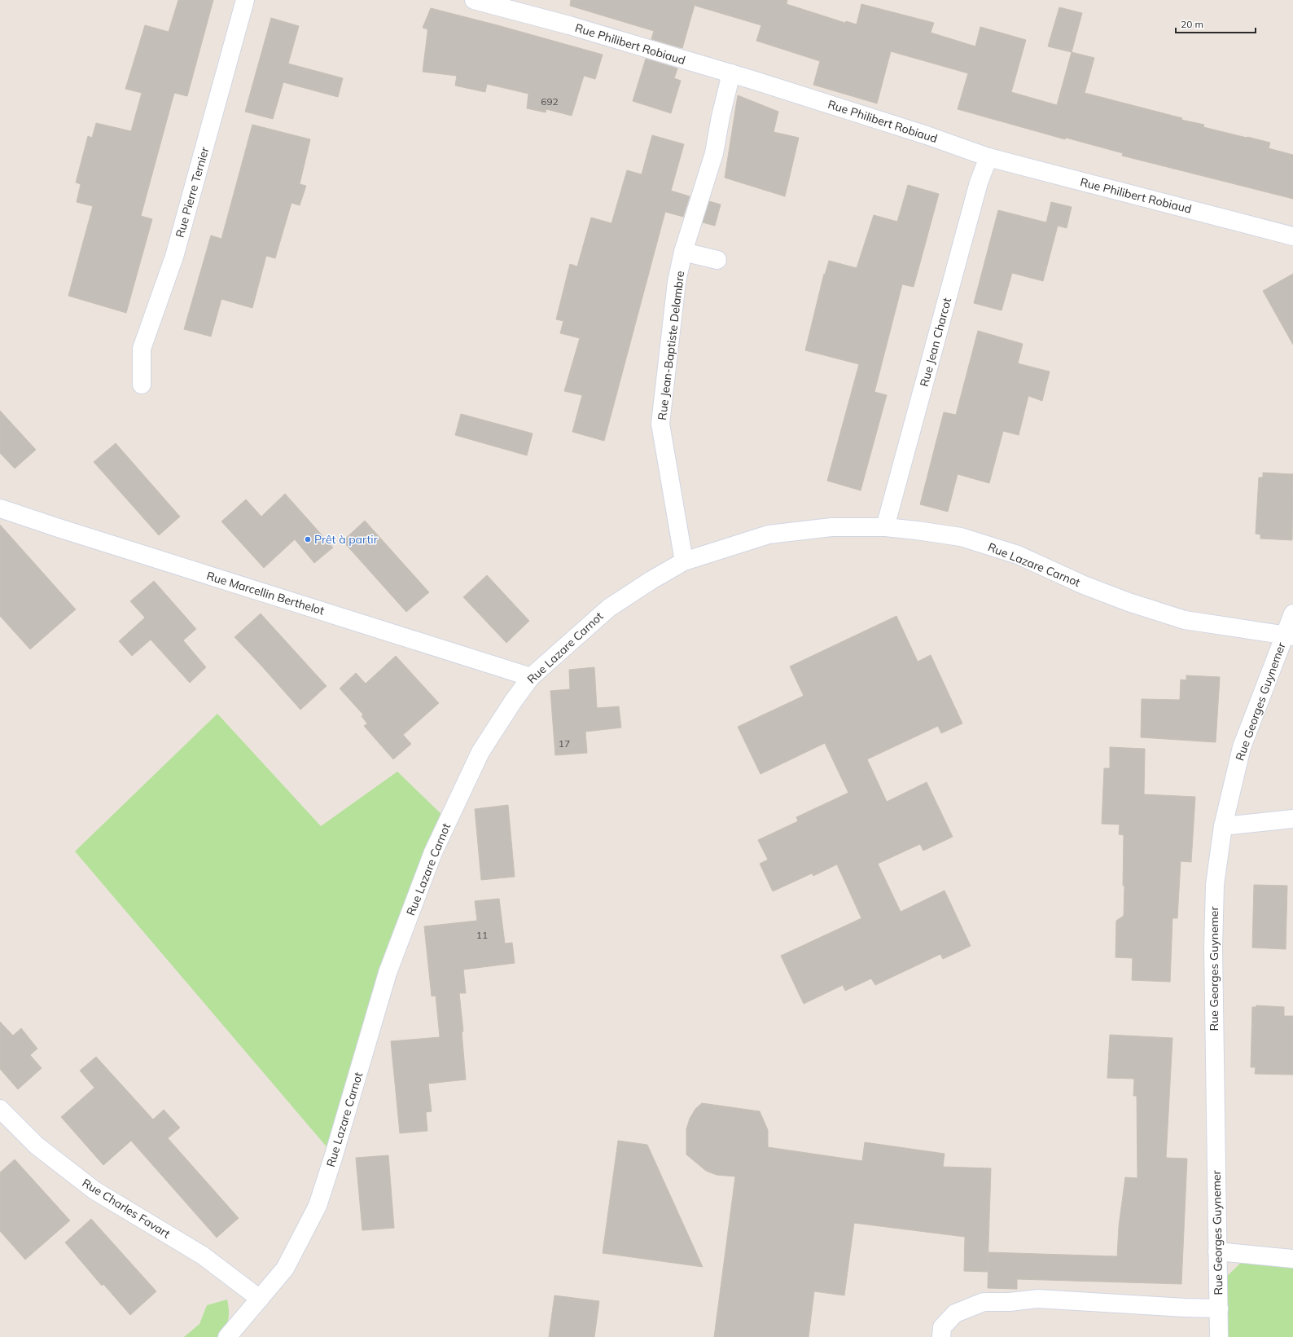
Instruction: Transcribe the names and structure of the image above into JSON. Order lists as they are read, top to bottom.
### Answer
{
  "streets": {
    "street": [
      "Rue Philibert Robiaud",
      "Rue Pierre Ternier",
      "Rue Jean Charcot",
      "Rue Jean-Baptiste Delambre",
      "Rue Lazare Carnot",
      "Rue Marcellin Berthelot",
      "Rue Georges Guynemer",
      "Rue Charles Favart"
    ]
  },
  "crossings": [
    ["Rue Philibert Robiaud", "Rue Jean Charcot"],
    ["Rue Philibert Robiaud", "Rue Jean-Baptiste Delambre"],
    ["Rue Jean Charcot", "Rue Lazare Carnot"],
    ["Rue Jean-Baptiste Delambre", "Rue Lazare Carnot"],
    ["Rue Lazare Carnot", "Rue Marcellin Berthelot"],
    ["Rue Lazare Carnot", "Rue Georges Guynemer"],
    ["Rue Lazare Carnot", "Rue Charles Favart"]
  ],
  "places": ["Prêt à partir"],
  "house_numbers": ["692", "17", "11"],
  "scale_bar": "20 m"
}
